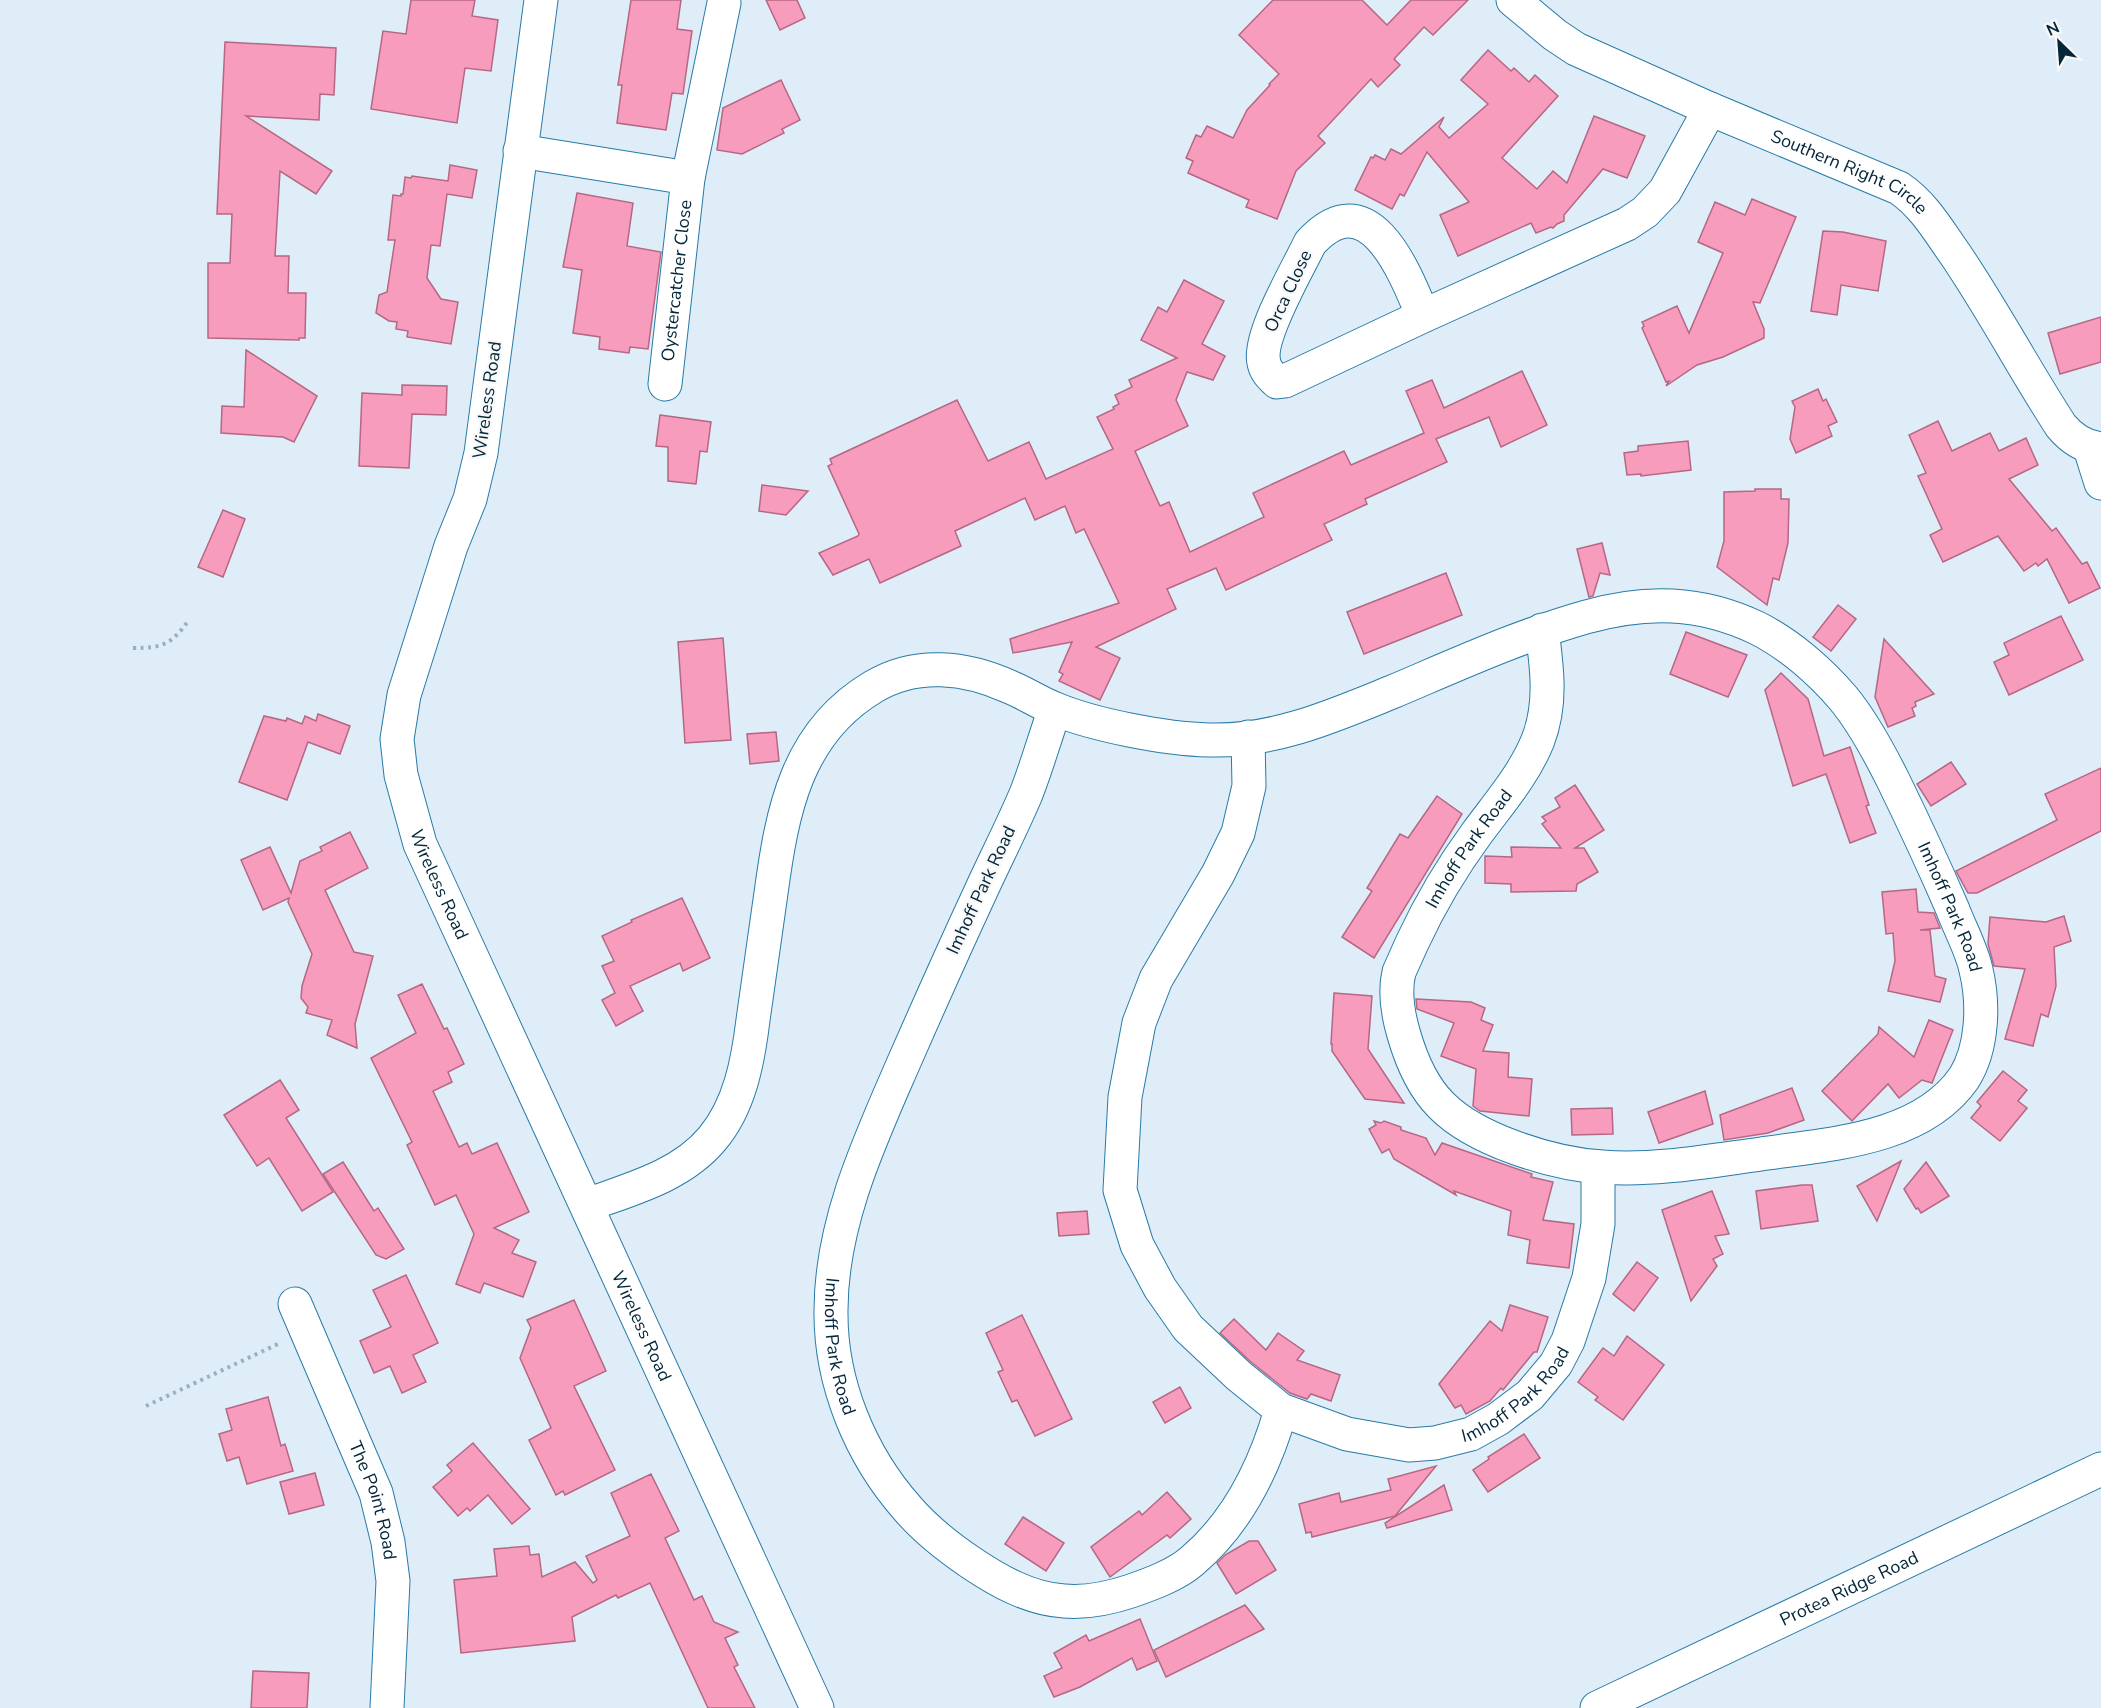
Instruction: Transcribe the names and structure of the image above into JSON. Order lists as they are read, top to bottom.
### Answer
{
  "streets": {
    "street": [
      "Southern Right Circle",
      "Oystercatcher Close",
      "Orca Close",
      "Wireless Road",
      "Imhoff Park Road",
      "The Point Road",
      "Protea Ridge Road"
    ]
  },
  "crossings": [
    ["Southern Right Circle", "Orca Close"],
    ["Oystercatcher Close", "Wireless Road"],
    ["Wireless Road", "Imhoff Park Road"]
  ],
  "north": "top left"
}
